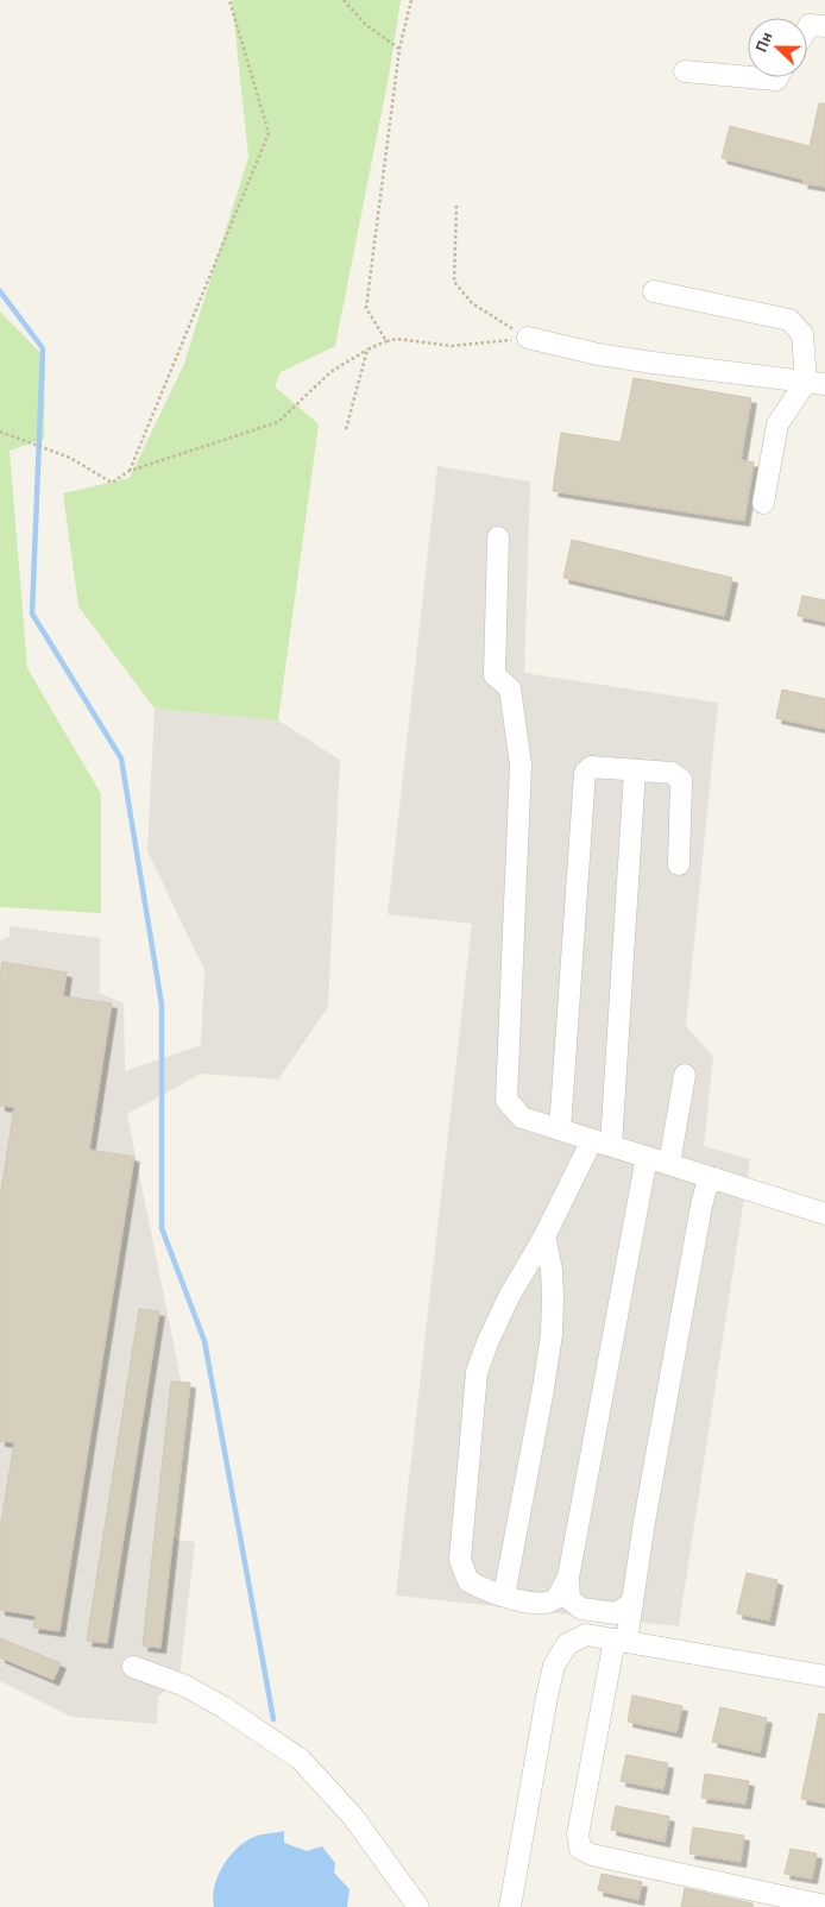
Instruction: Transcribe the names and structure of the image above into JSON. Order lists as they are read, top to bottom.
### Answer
{
  "north": "left"
}
